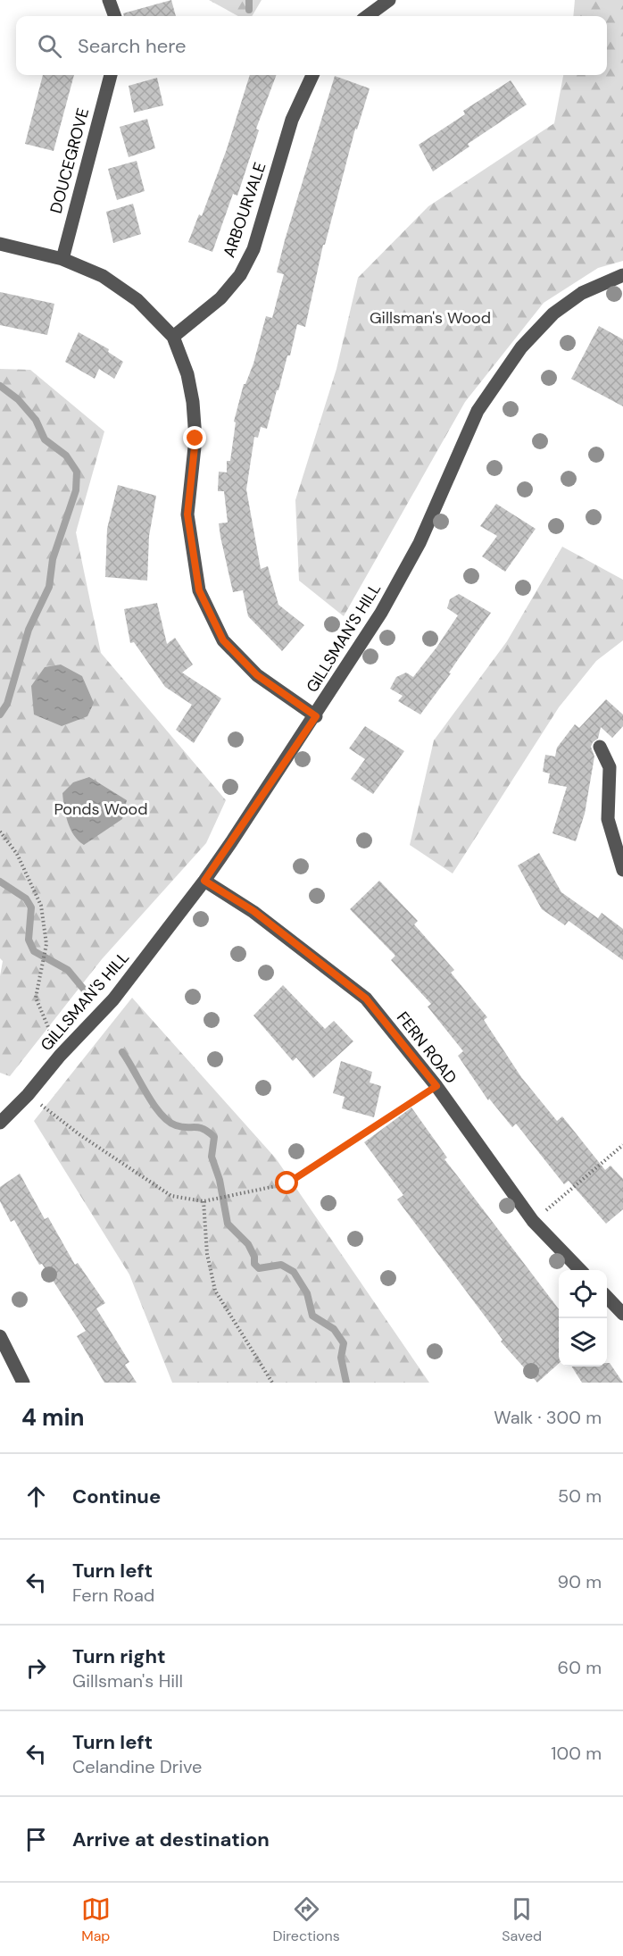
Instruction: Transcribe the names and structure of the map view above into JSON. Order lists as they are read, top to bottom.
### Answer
{
  "streets": {
    "street": [
      "DOUCEGROVE",
      "ARBOURVALE",
      "GILLSMAN'S HILL",
      "FERN ROAD"
    ]
  },
  "crossings": [
    ["GILLSMAN'S HILL", "FERN ROAD"]
  ],
  "parks": ["Gillsman's Wood", "Ponds Wood"],
  "page": {
    "search": "Search here",
    "heading": ["4 min", "Walk · 300 m"],
    "list": [
      ["Continue", "50 m"],
      ["Turn left", "Fern Road", "90 m"],
      ["Turn right", "Gillsman's Hill", "60 m"],
      ["Turn left", "Celandine Drive", "100 m"],
      "Arrive at destination"
    ],
    "nav": ["Map", "Directions", "Saved"]
  }
}
